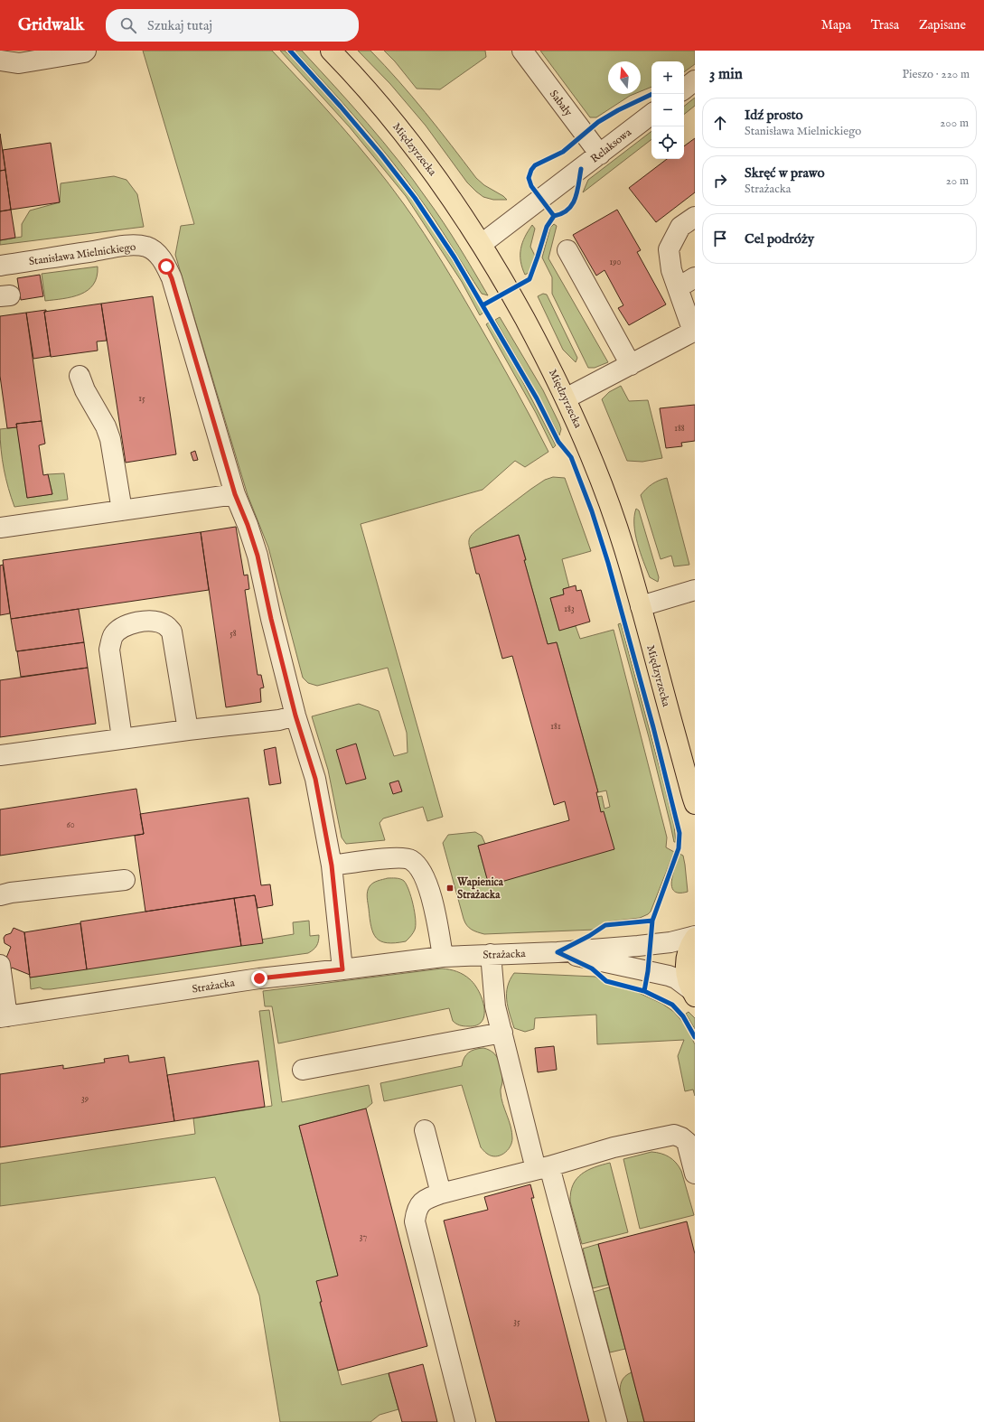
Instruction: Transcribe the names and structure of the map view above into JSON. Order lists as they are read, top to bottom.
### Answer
{
  "streets": {
    "main road": ["Międzyrzecka"],
    "street": [
      "Sabały",
      "Relaksowa",
      "Stanisława Mielnickiego",
      "Strażacka"
    ]
  },
  "crossings": [
    ["Sabały", "Relaksowa"],
    ["Relaksowa", "Międzyrzecka"],
    ["Stanisława Mielnickiego", "Strażacka"]
  ],
  "places": {
    "transit": ["Wapienica Strażacka"]
  },
  "house_numbers": [
    "190",
    "15",
    "188",
    "183",
    "58",
    "181",
    "60",
    "39",
    "37",
    "35"
  ],
  "north": "top",
  "page": {
    "header": "Gridwalk",
    "search": "Szukaj tutaj",
    "nav": ["Mapa", "Trasa", "Zapisane"],
    "heading": ["3 min", "Pieszo · 220 m"],
    "map_buttons": ["+", "−"],
    "list": [
      ["Idź prosto", "Stanisława Mielnickiego", "200 m"],
      ["Skręć w prawo", "Strażacka", "20 m"],
      "Cel podróży"
    ]
  }
}
